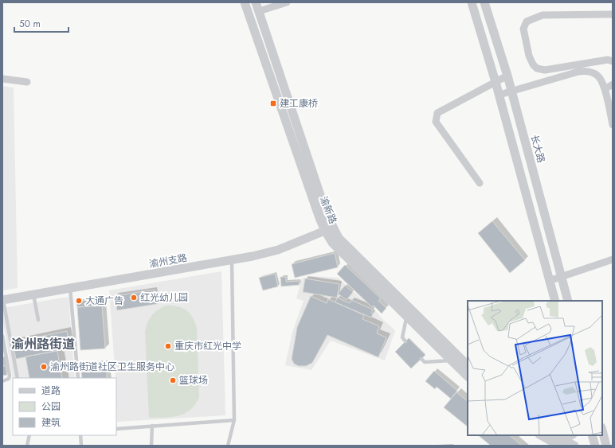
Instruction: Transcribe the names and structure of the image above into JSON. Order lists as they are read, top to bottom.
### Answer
{
  "streets": {
    "street": ["长大路", "渝新路", "渝州支路"]
  },
  "crossings": [
    ["渝新路", "渝州支路"]
  ],
  "districts": ["渝州路街道"],
  "places": {
    "transit": ["建工康桥"],
    "other": [
      "红光幼儿园",
      "大通广告",
      "重庆市红光中学",
      "渝州路街道社区卫生服务中心",
      "篮球场"
    ]
  },
  "legend": ["道路", "公园", "建筑"],
  "scale_bar": "50 m"
}
